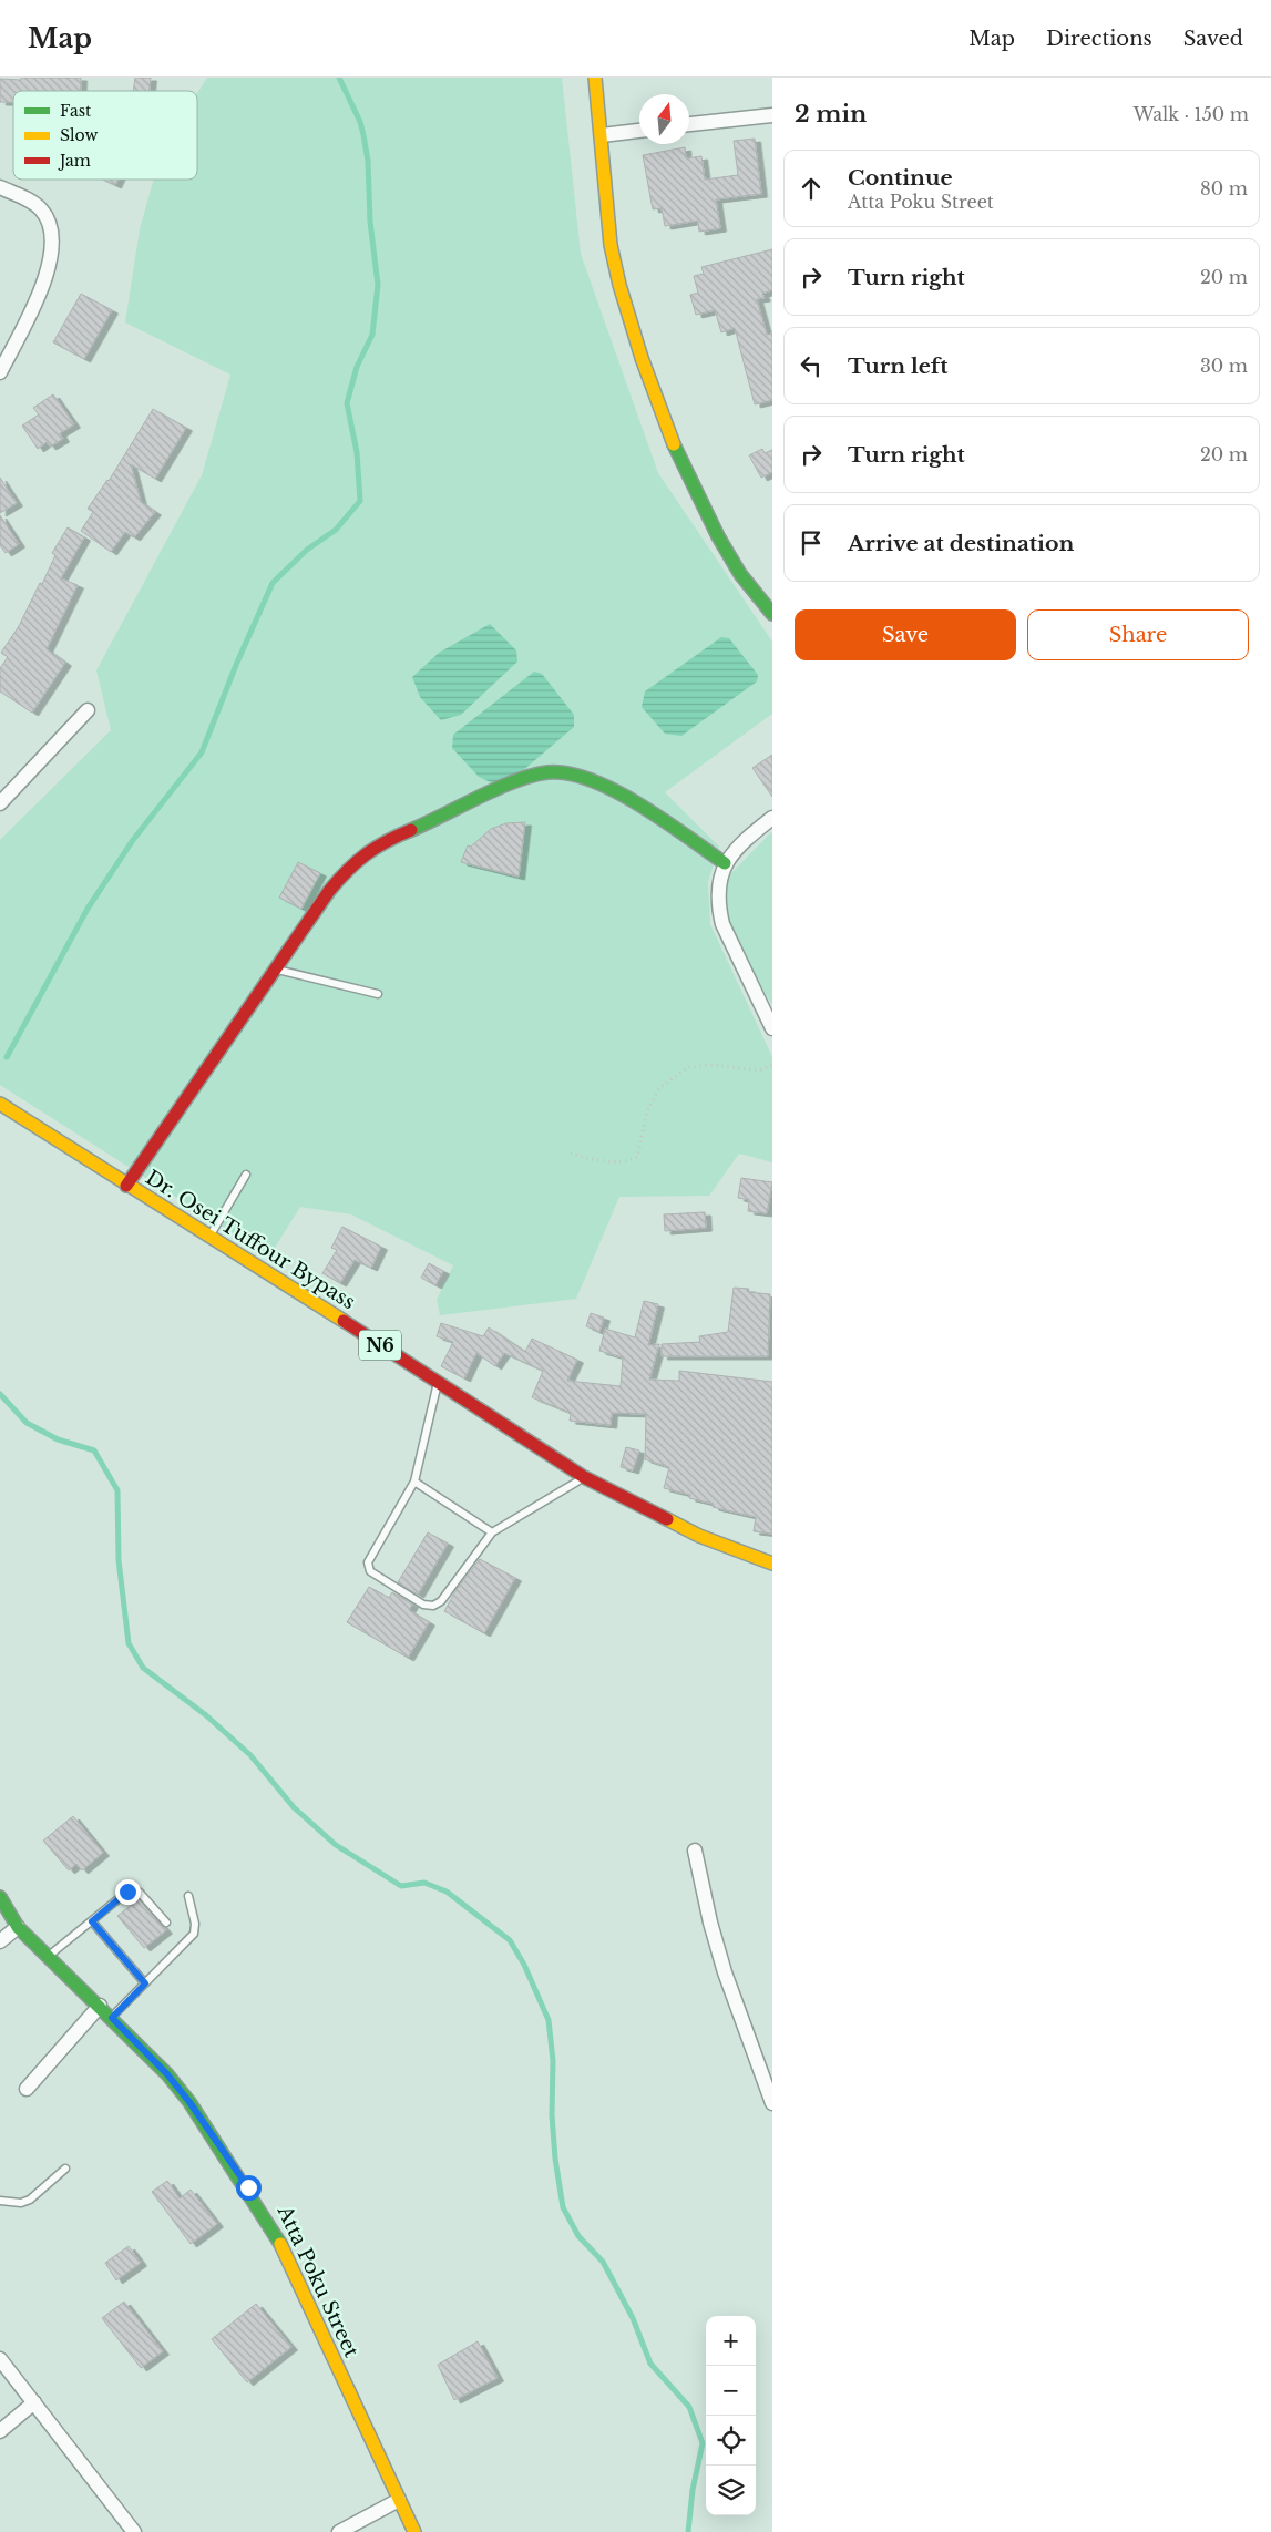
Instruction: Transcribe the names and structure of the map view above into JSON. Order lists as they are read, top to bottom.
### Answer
{
  "streets": {
    "main road": ["Dr. Osei Tuffour Bypass", "N6", "Atta Poku Street"]
  },
  "legend": ["Fast", "Slow", "Jam"],
  "north": "top",
  "page": {
    "header": "Map",
    "nav": ["Map", "Directions", "Saved"],
    "heading": ["2 min", "Walk · 150 m"],
    "list": [
      ["Continue", "Atta Poku Street", "80 m"],
      ["Turn right", "20 m"],
      ["Turn left", "30 m"],
      ["Turn right", "20 m"],
      "Arrive at destination"
    ],
    "buttons": ["Save", "Share"],
    "map_buttons": ["+", "−"]
  }
}
